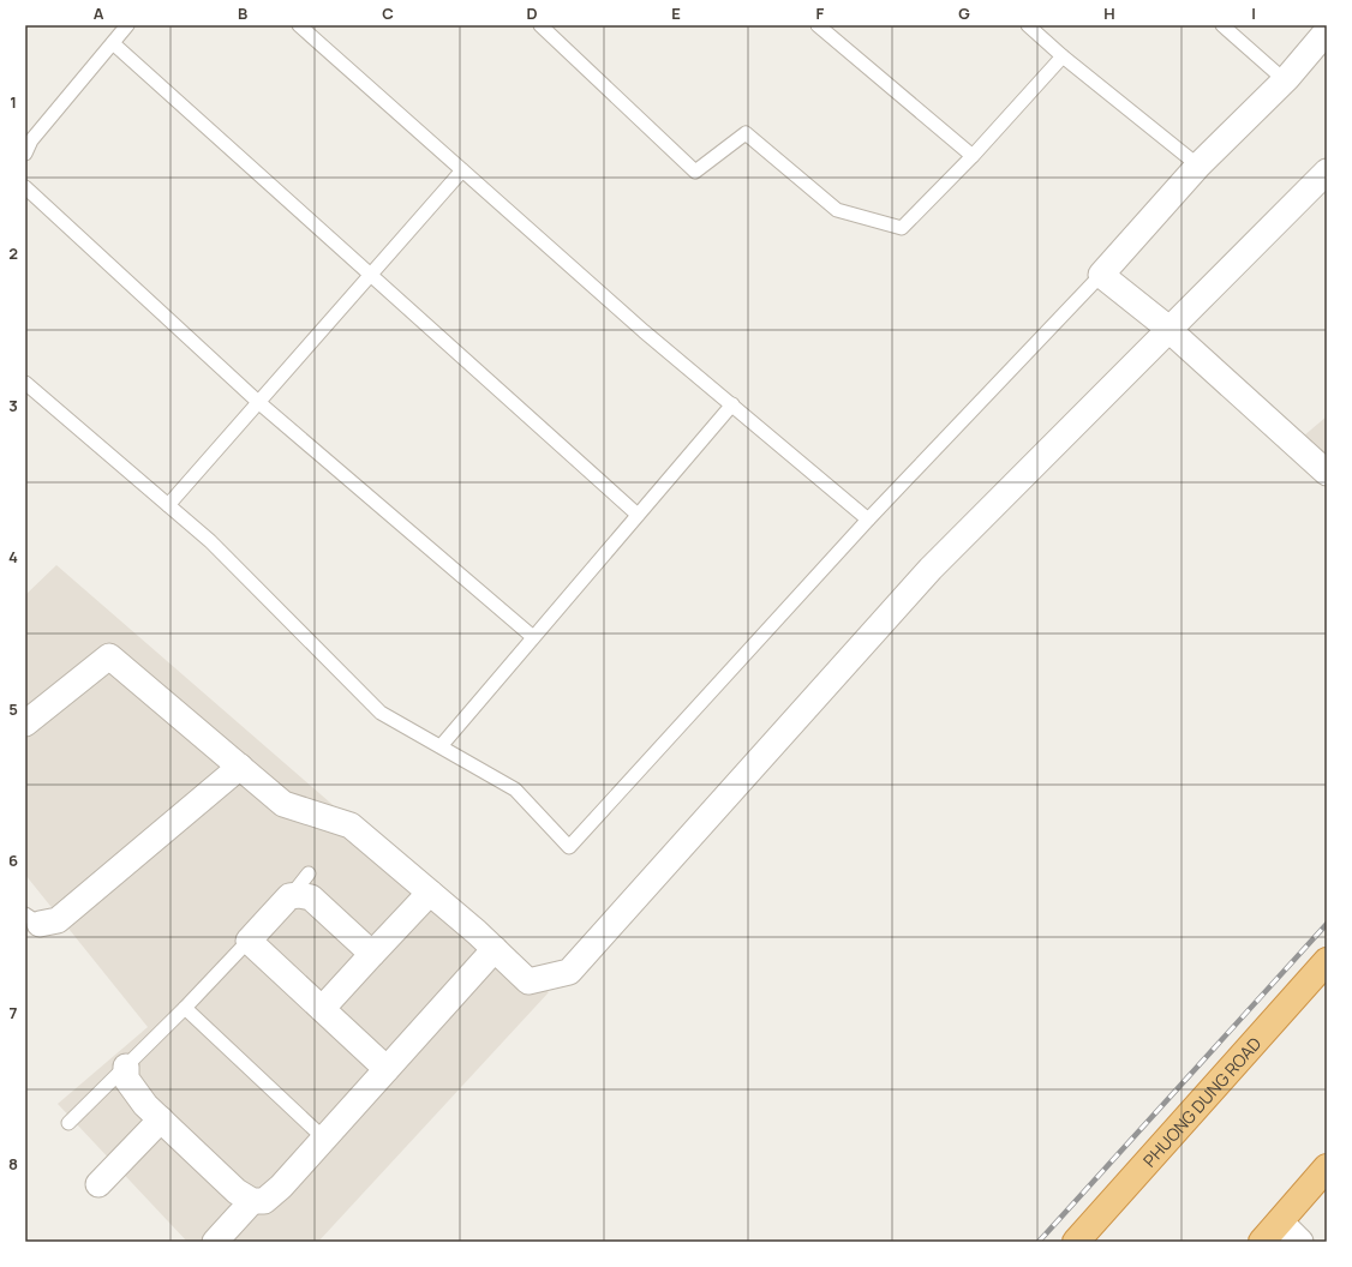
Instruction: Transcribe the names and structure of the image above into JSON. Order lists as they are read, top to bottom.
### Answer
{
  "streets": {
    "highway": ["PHUONG DUNG ROAD"]
  },
  "grid": {
    "columns": [
      "A",
      "B",
      "C",
      "D",
      "E",
      "F",
      "G",
      "H",
      "I"
    ],
    "rows": [
      "1",
      "2",
      "3",
      "4",
      "5",
      "6",
      "7",
      "8"
    ]
  }
}
